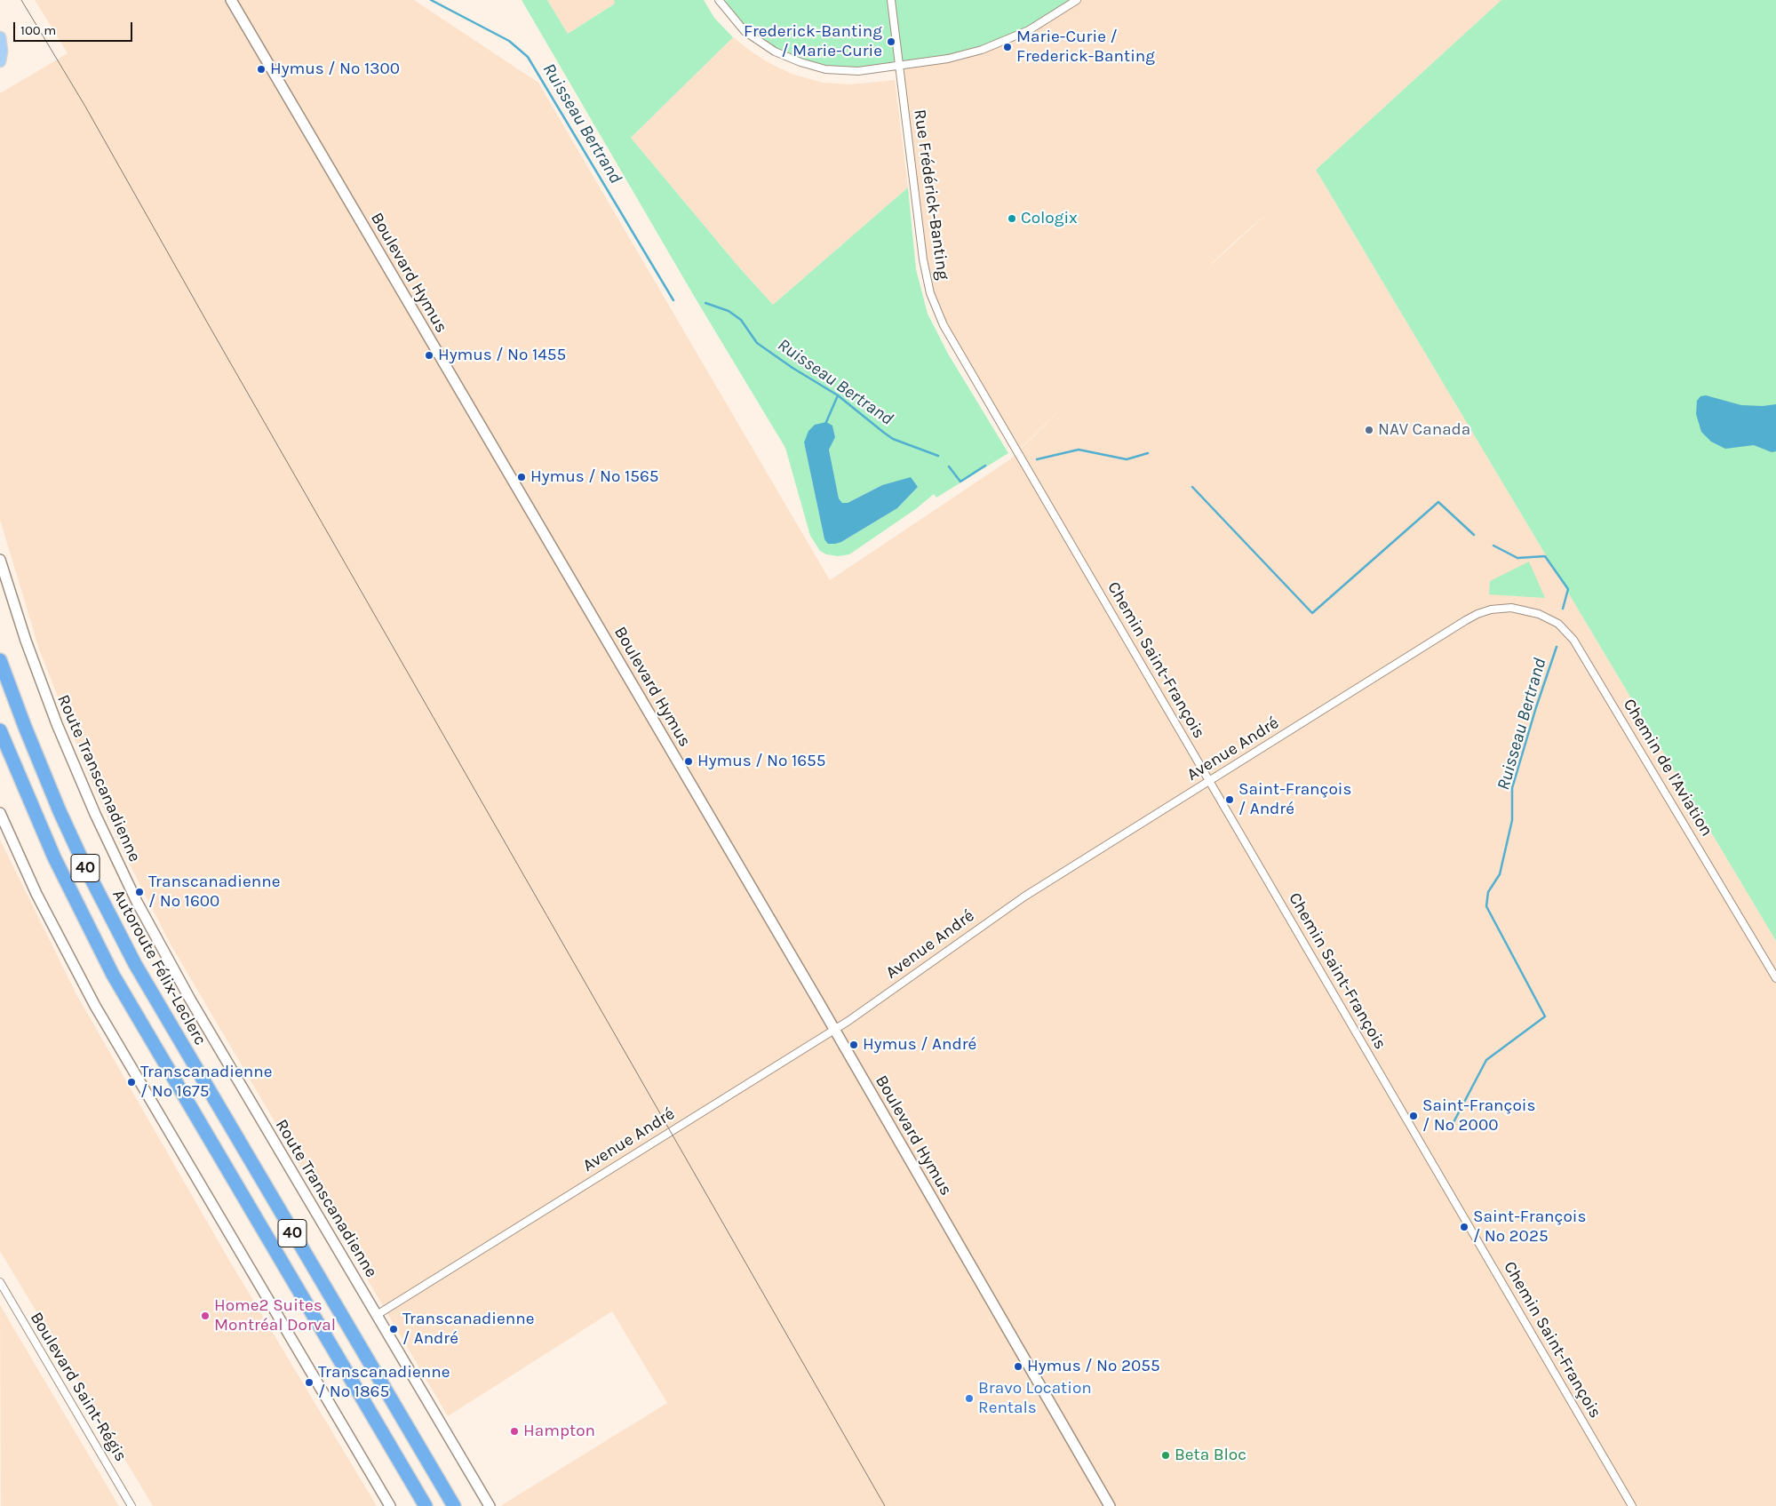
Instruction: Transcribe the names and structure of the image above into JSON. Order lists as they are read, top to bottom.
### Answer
{
  "streets": {
    "highway": ["40", "Autoroute Félix-Leclerc"],
    "main road": ["Boulevard Hymus", "Route Transcanadienne"],
    "street": [
      "Rue Frédérick-Banting",
      "Chemin Saint-François",
      "Avenue André",
      "Chemin de l'Aviation",
      "Boulevard Saint-Régis"
    ]
  },
  "crossings": [
    ["Rue Frédérick-Banting", "Chemin Saint-François"],
    ["Boulevard Hymus", "Avenue André"],
    ["Chemin Saint-François", "Avenue André"],
    ["Avenue André", "Chemin de l'Aviation"],
    ["Avenue André", "Route Transcanadienne"]
  ],
  "water": ["Ruisseau Bertrand"],
  "places": [
    "Frederick-Banting / Marie-Curie",
    "Marie-Curie / Frederick-Banting",
    "Hymus / No 1300",
    "Cologix",
    "Hymus / No 1455",
    "NAV Canada",
    "Hymus / No 1565",
    "Hymus / No 1655",
    "Saint-François / André",
    "Transcanadienne / No 1600",
    "Hymus / André",
    "Transcanadienne / No 1675",
    "Saint-François / No 2000",
    "Saint-François / No 2025",
    "Home2 Suites Montréal Dorval",
    "Transcanadienne / André",
    "Hymus / No 2055",
    "Transcanadienne / No 1865",
    "Bravo Location Rentals",
    "Hampton",
    "Beta Bloc"
  ],
  "scale_bar": "100 m"
}
